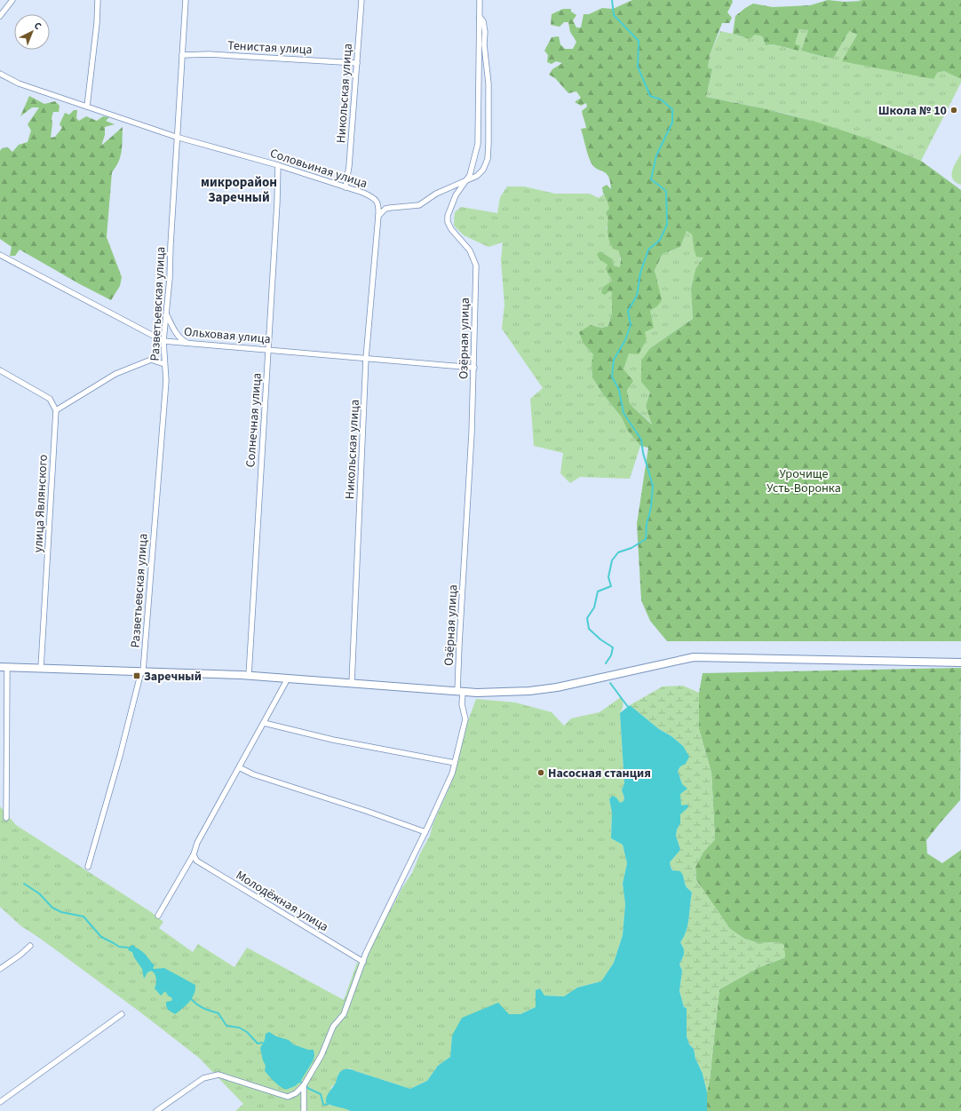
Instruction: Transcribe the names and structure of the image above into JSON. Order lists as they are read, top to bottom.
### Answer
{
  "streets": {
    "street": [
      "Тенистая улица",
      "Никольская улица",
      "Соловьиная улица",
      "Разветьевская улица",
      "Ольховая улица",
      "Озёрная улица",
      "Солнечная улица",
      "улица Являнского",
      "Молодёжная улица"
    ]
  },
  "crossings": [
    ["Тенистая улица", "Никольская улица"],
    ["Тенистая улица", "Разветьевская улица"],
    ["Никольская улица", "Соловьиная улица"],
    ["Никольская улица", "Ольховая улица"],
    ["Соловьиная улица", "Разветьевская улица"],
    ["Соловьиная улица", "Солнечная улица"],
    ["Разветьевская улица", "Ольховая улица"],
    ["Ольховая улица", "Озёрная улица"],
    ["Ольховая улица", "Солнечная улица"]
  ],
  "districts": ["микрорайон Заречный"],
  "parks": ["Урочище Усть-Воронка"],
  "places": {
    "other": ["Школа № 10", "Насосная станция"],
    "transit": ["Заречный"]
  },
  "north": "top right"
}
